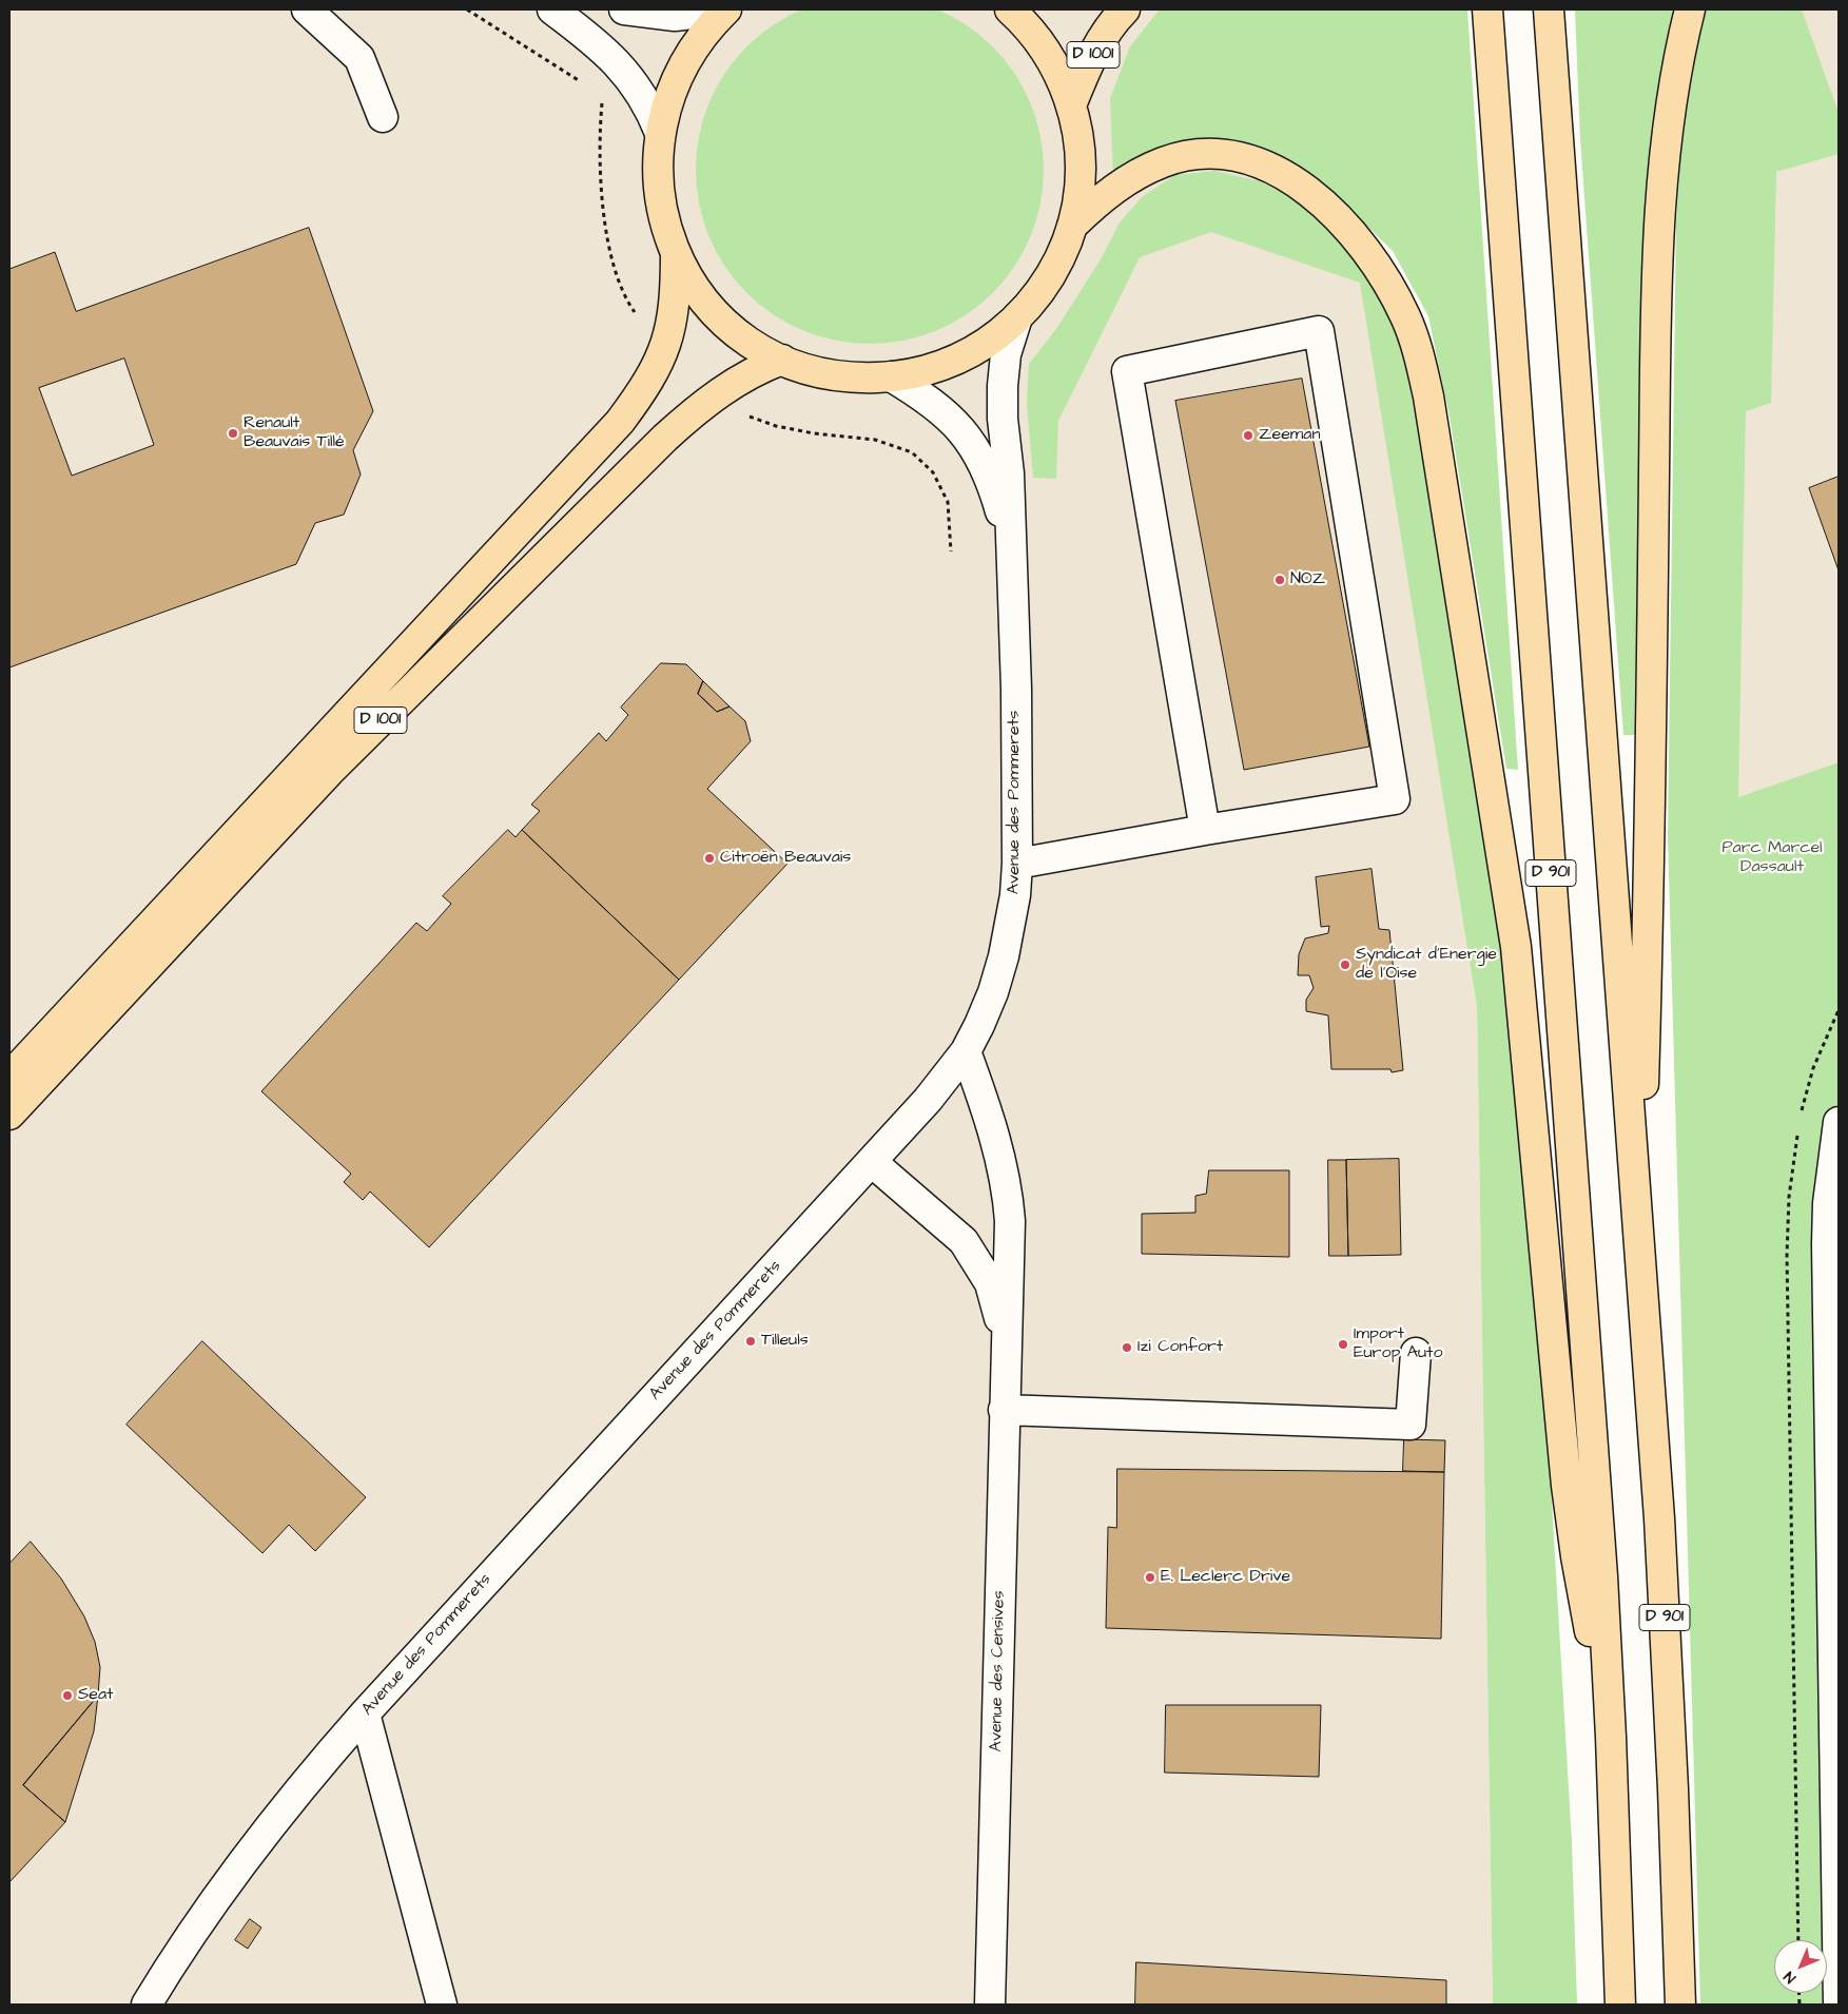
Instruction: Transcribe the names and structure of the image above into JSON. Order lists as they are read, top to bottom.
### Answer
{
  "streets": {
    "main road": ["D 1001", "D 901"],
    "street": ["Avenue des Pommerets", "Avenue des Censives"]
  },
  "crossings": [
    ["Avenue des Pommerets", "Avenue des Censives"]
  ],
  "parks": ["Parc Marcel Dassault"],
  "places": [
    "Renault Beauvais Tillé",
    "Zeeman",
    "NOZ",
    "Citroën Beauvais",
    "Syndicat d'Energie de l'Oise",
    "Tilleuls",
    "Import Europ Auto",
    "Izi Confort",
    "E. Leclerc Drive",
    "Seat"
  ],
  "north": "bottom left"
}
